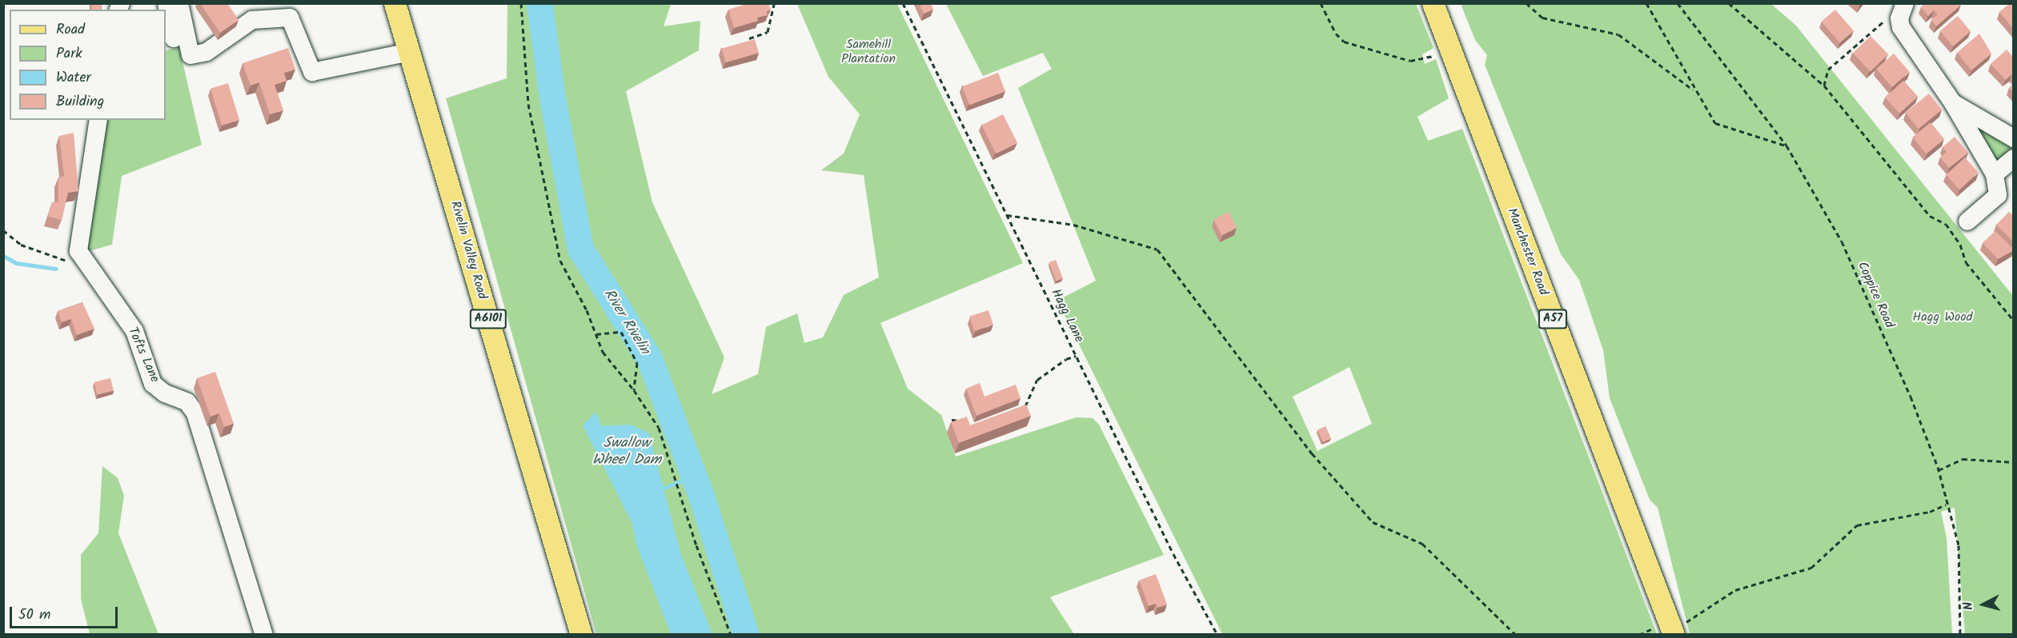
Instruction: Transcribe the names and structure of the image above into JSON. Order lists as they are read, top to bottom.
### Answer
{
  "streets": {
    "main road": [
      "Rivelin Valley Road",
      "Manchester Road",
      "A6101",
      "A57"
    ],
    "street": ["Tofts Lane"],
    "path": ["Coppice Road", "Hagg Lane"]
  },
  "water": ["River Rivelin", "Swallow Wheel Dam"],
  "parks": ["Samehill Plantation", "Hagg Wood"],
  "legend": [
    "Road",
    "Park",
    "Water",
    "Building"
  ],
  "scale_bar": "50 m",
  "north": "left"
}
